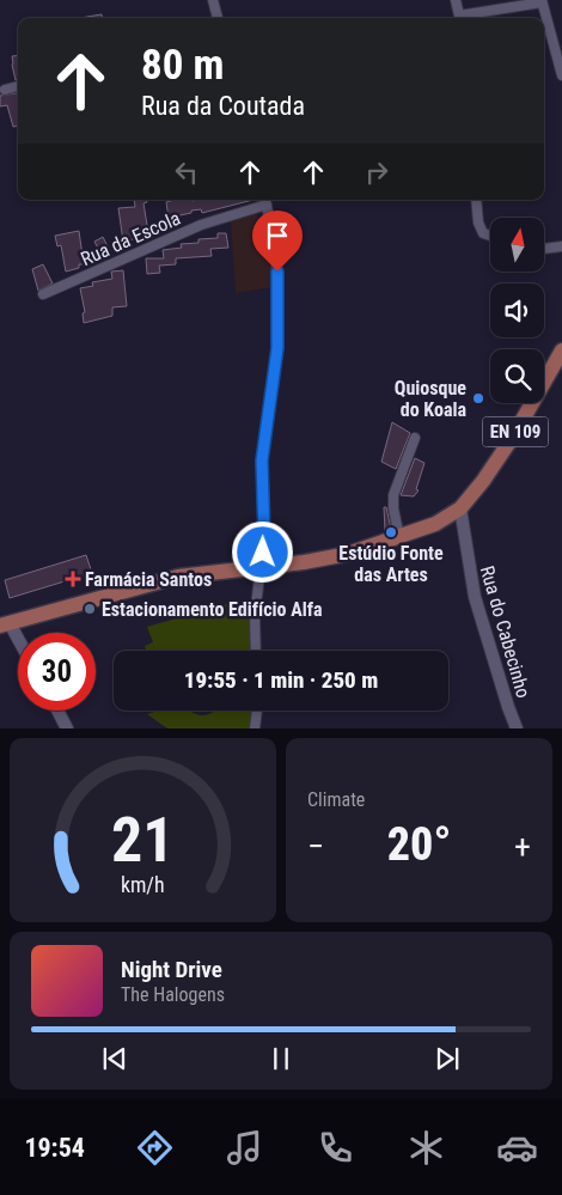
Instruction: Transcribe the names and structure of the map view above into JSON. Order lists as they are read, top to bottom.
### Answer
{
  "streets": {
    "main road": ["EN 109"],
    "street": ["Rua da Escola", "Rua do Cabecinho"]
  },
  "crossings": [
    ["EN 109", "Rua do Cabecinho"]
  ],
  "places": {
    "other": ["Quiosque do Koala", "Estúdio Fonte das Artes", "Estacionamento Edifício Alfa"],
    "health": ["Farmácia Santos"]
  },
  "north": "top",
  "page": {
    "turn": ["80 m", "Rua da Coutada"],
    "limit": "30",
    "trip": "19:55 · 1 min · 250 m",
    "tile": "Climate",
    "heat": ["−", "20°", "+"],
    "song": ["Night Drive", "The Halogens"],
    "tabs": "19:54",
    "gauge": ["21", "km/h"]
  }
}
